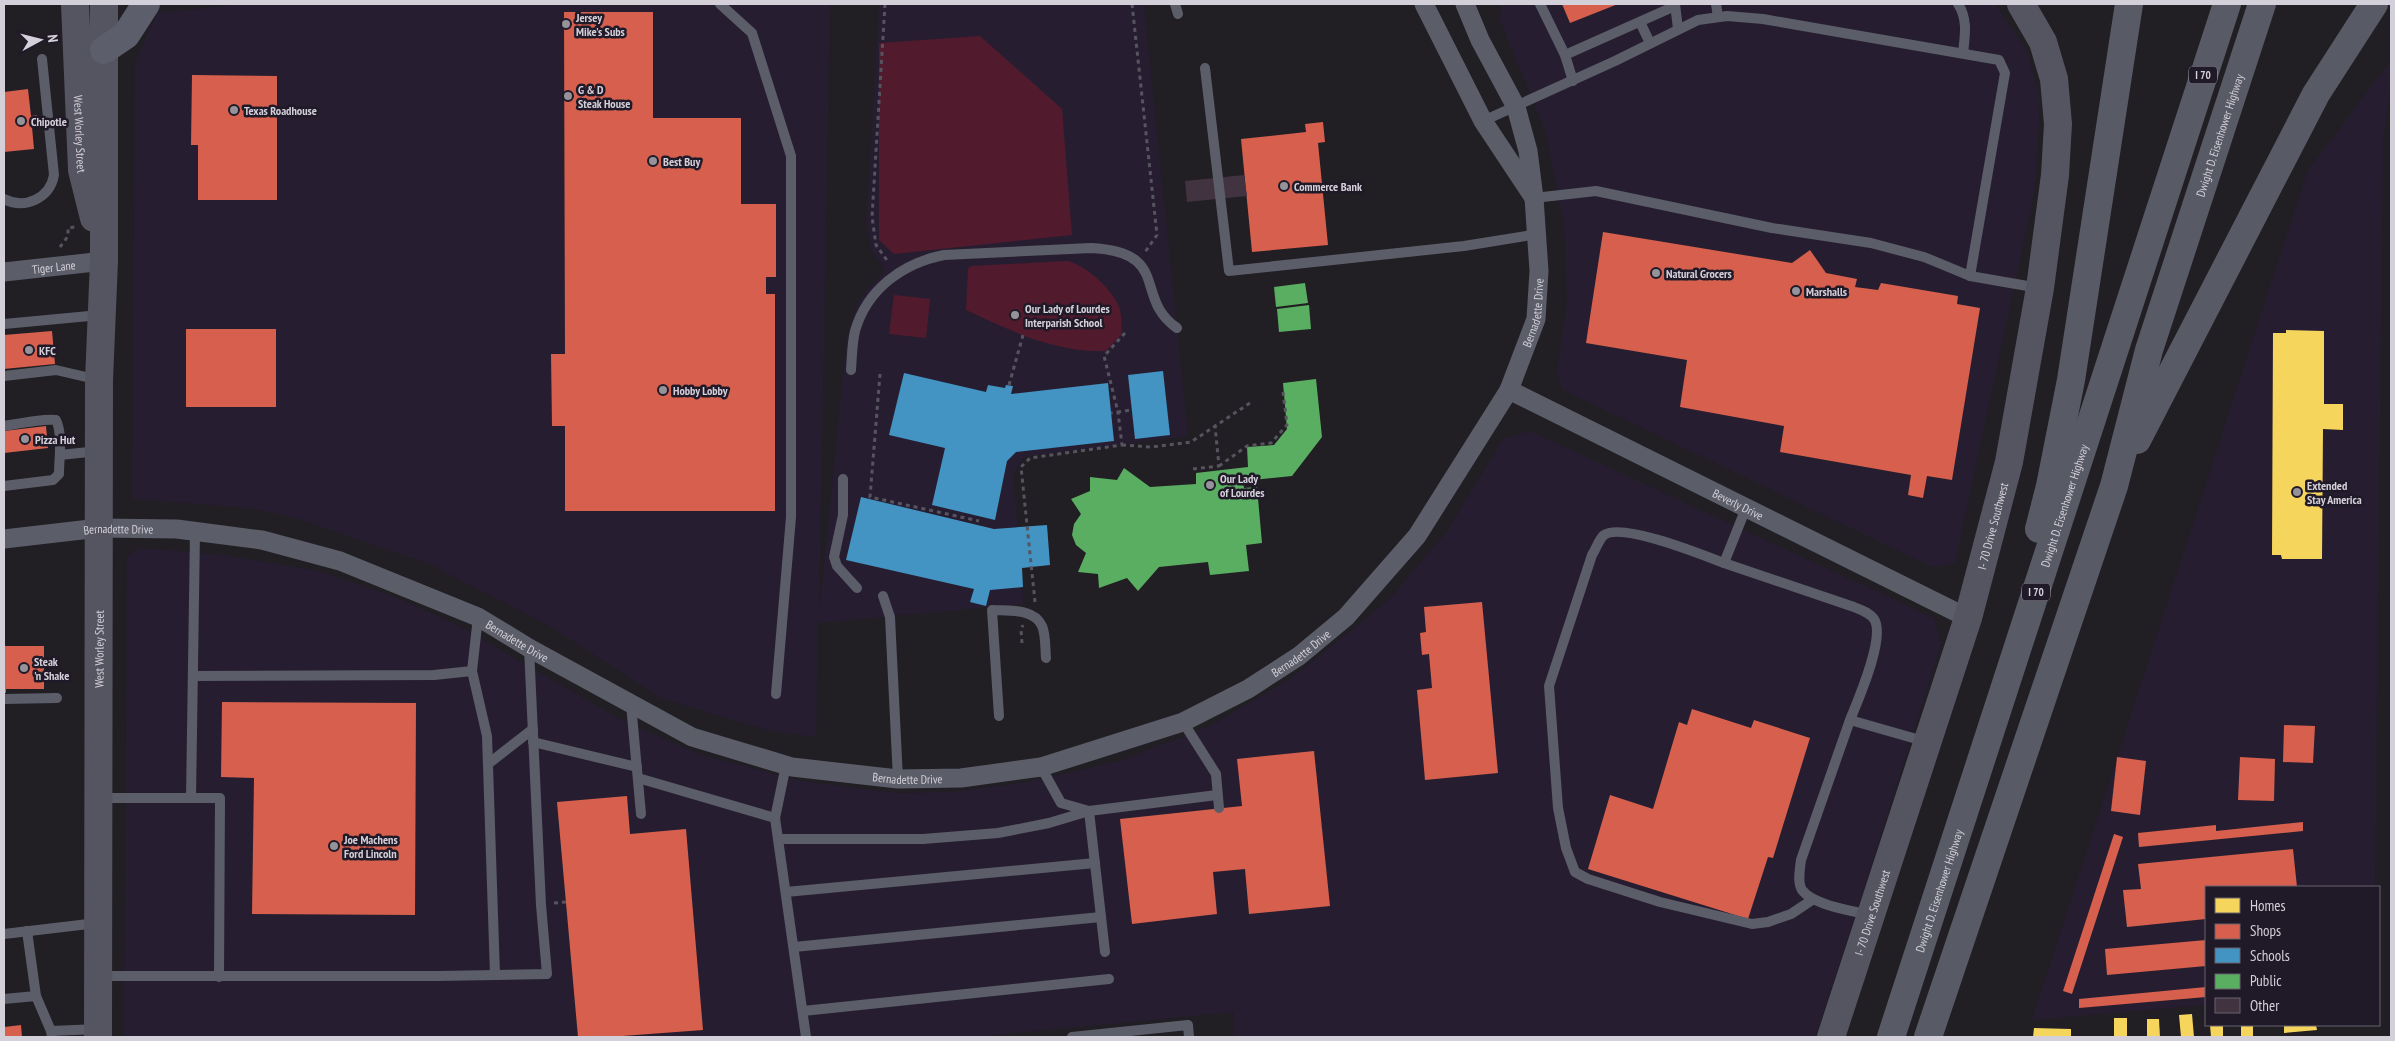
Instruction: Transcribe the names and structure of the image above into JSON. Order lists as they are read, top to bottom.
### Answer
{
  "streets": {
    "highway": ["I 70", "Dwight D. Eisenhower Highway"],
    "street": [
      "West Worley Street",
      "Tiger Lane",
      "Bernadette Drive",
      "Beverly Drive",
      "I- 70 Drive Southwest"
    ]
  },
  "crossings": [
    ["West Worley Street", "Tiger Lane"],
    ["West Worley Street", "Bernadette Drive"],
    ["Bernadette Drive", "Beverly Drive"],
    ["Beverly Drive", "I- 70 Drive Southwest"]
  ],
  "places": [
    "Jersey Mike's Subs",
    "G & D Steak House",
    "Texas Roadhouse",
    "Chipotle",
    "Best Buy",
    "Commerce Bank",
    "Natural Grocers",
    "Marshalls",
    "Our Lady of Lourdes Interparish School",
    "KFC",
    "Hobby Lobby",
    "Pizza Hut",
    "Our Lady of Lourdes",
    "Extended Stay America",
    "Steak 'n Shake",
    "Joe Machens Ford Lincoln"
  ],
  "legend": [
    "Homes",
    "Shops",
    "Schools",
    "Public",
    "Other"
  ],
  "north": "right"
}
